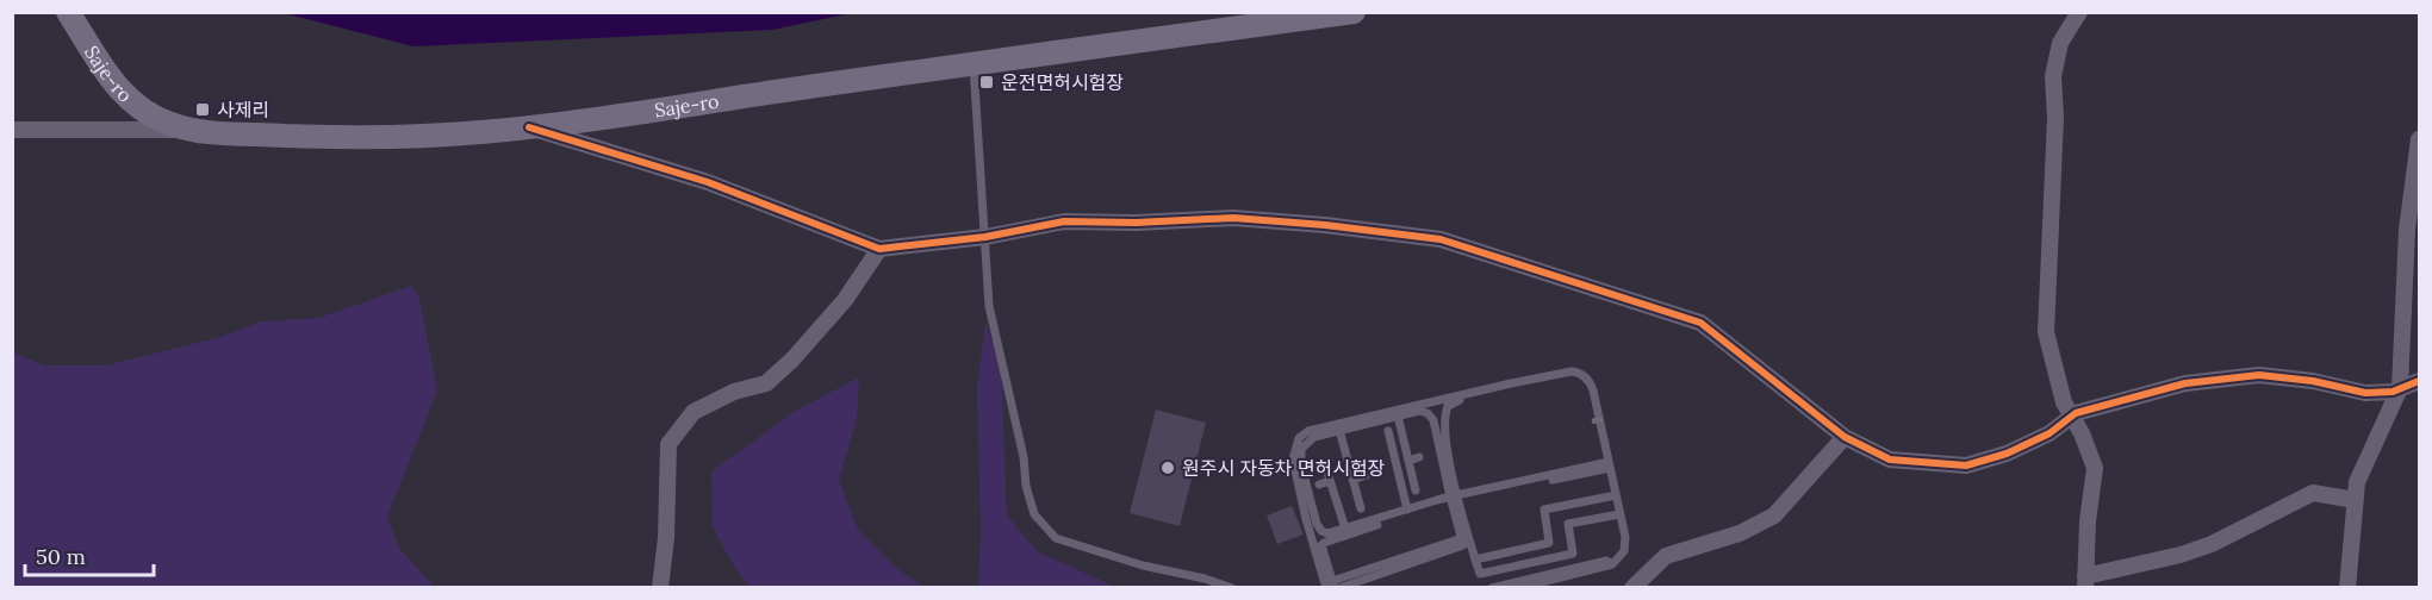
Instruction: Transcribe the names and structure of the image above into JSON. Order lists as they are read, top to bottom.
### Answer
{
  "streets": {
    "street": ["Saje-ro"]
  },
  "places": {
    "transit": ["운전면허시험장", "사제리"],
    "other": ["원주시 자동차 면허시험장"]
  },
  "scale_bar": "50 m"
}
